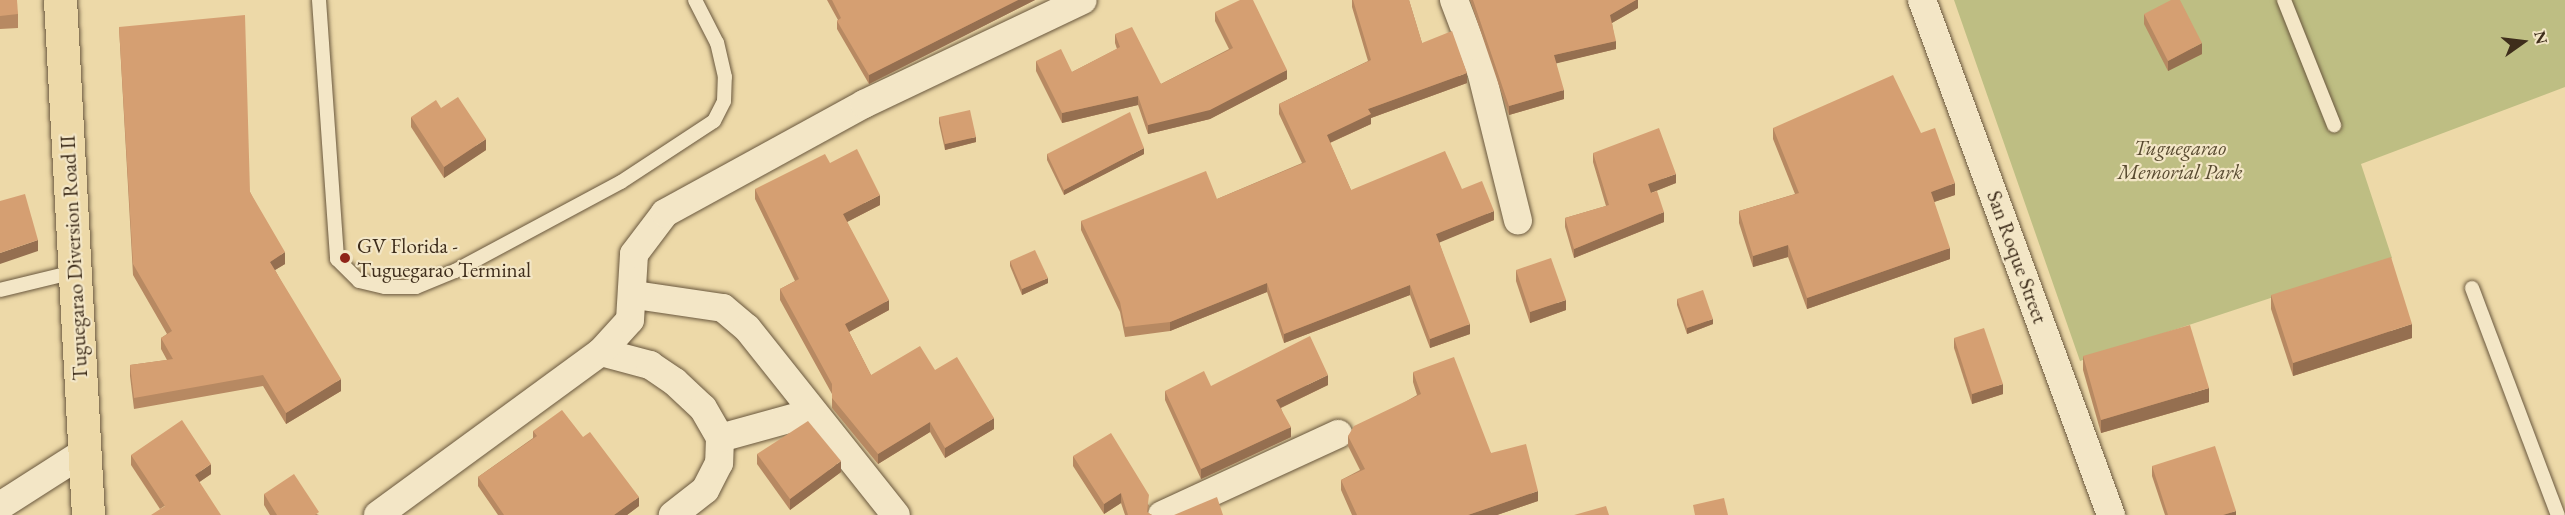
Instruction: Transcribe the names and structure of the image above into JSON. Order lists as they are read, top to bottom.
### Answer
{
  "streets": {
    "highway": ["Tuguegarao Diversion Road Ⅱ"],
    "street": ["San Roque Street"]
  },
  "parks": ["Tuguegarao Memorial Park"],
  "places": ["GV Florida - Tuguegarao Terminal"],
  "north": "right"
}
